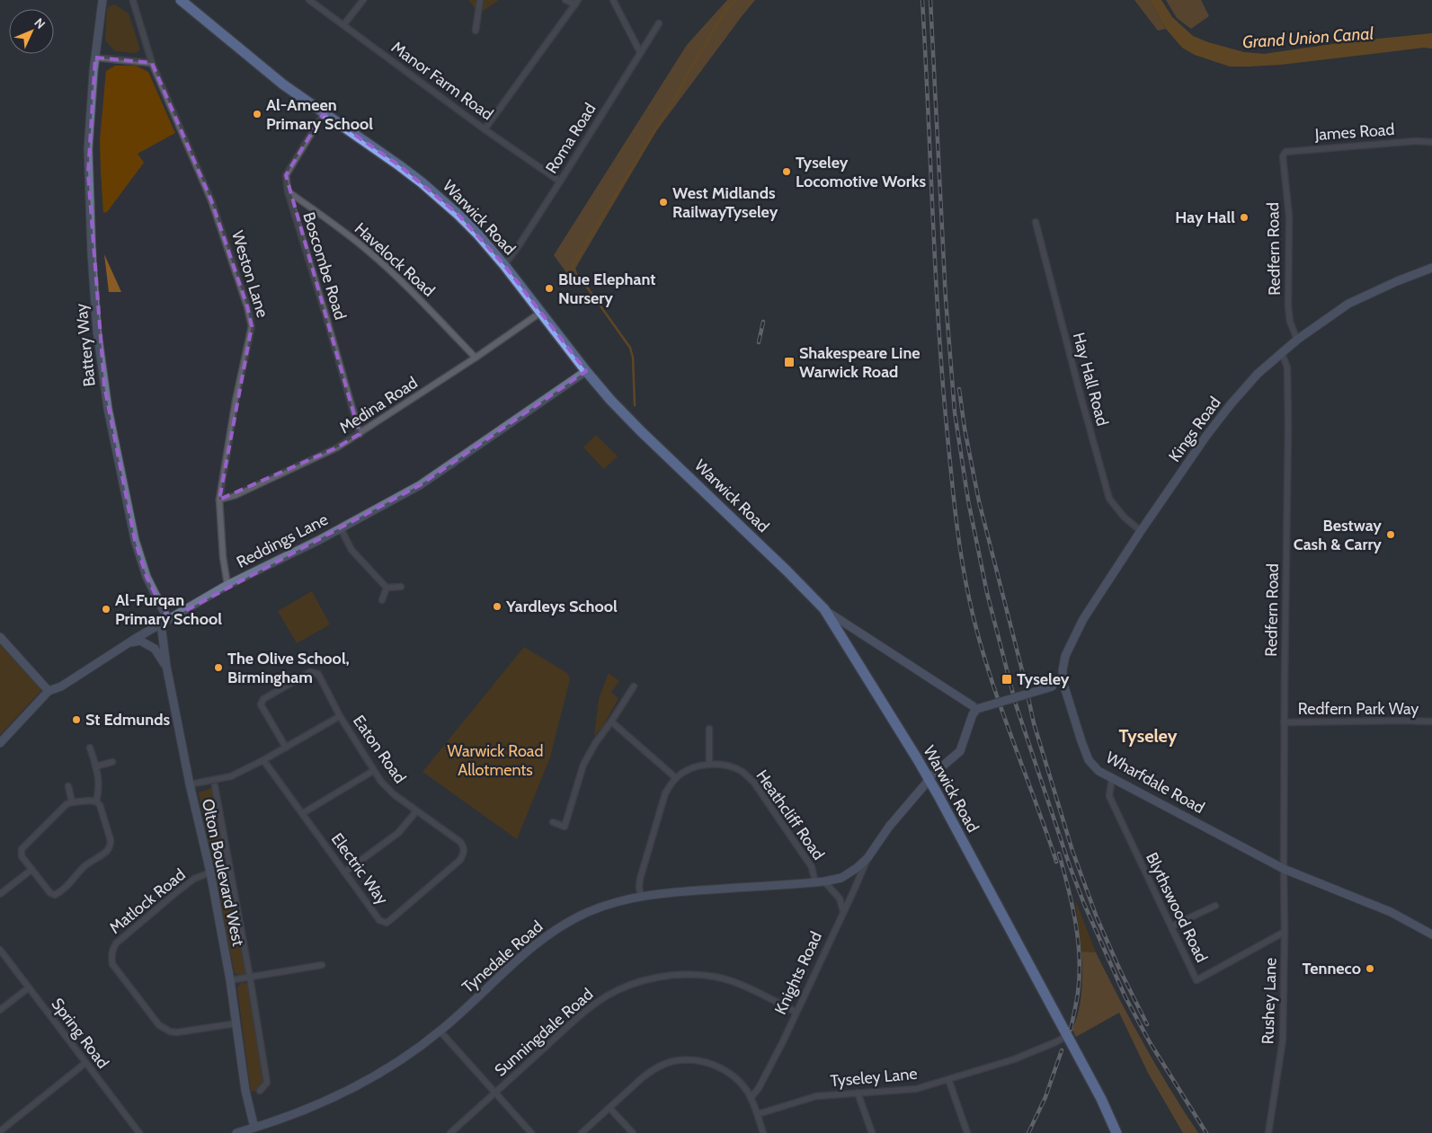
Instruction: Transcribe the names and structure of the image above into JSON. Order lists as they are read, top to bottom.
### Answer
{
  "streets": {
    "highway": ["Warwick Road"],
    "street": [
      "Manor Farm Road",
      "James Road",
      "Roma Road",
      "Redfern Road",
      "Havelock Road",
      "Boscombe Road",
      "Weston Lane",
      "Battery Way",
      "Hay Hall Road",
      "Medina Road",
      "Kings Road",
      "Reddings Lane",
      "Redfern Park Way",
      "Eaton Road",
      "Wharfdale Road",
      "Heathcliff Road",
      "Electric Way",
      "Olton Boulevard West",
      "Matlock Road",
      "Blythswood Road",
      "Tynedale Road",
      "Knights Road",
      "Rushey Lane",
      "Sunningdale Road",
      "Spring Road",
      "Tyseley Lane"
    ]
  },
  "crossings": [
    ["Manor Farm Road", "Roma Road"],
    ["James Road", "Redfern Road"],
    ["Roma Road", "Warwick Road"],
    ["Warwick Road", "Boscombe Road"],
    ["Warwick Road", "Medina Road"],
    ["Warwick Road", "Reddings Lane"],
    ["Warwick Road", "Knights Road"],
    ["Warwick Road", "Tyseley Lane"],
    ["Redfern Road", "Kings Road"],
    ["Redfern Road", "Redfern Park Way"],
    ["Redfern Road", "Wharfdale Road"],
    ["Redfern Road", "Rushey Lane"],
    ["Havelock Road", "Boscombe Road"],
    ["Havelock Road", "Medina Road"],
    ["Boscombe Road", "Medina Road"],
    ["Weston Lane", "Medina Road"],
    ["Weston Lane", "Reddings Lane"],
    ["Battery Way", "Reddings Lane"],
    ["Battery Way", "Olton Boulevard West"],
    ["Hay Hall Road", "Kings Road"],
    ["Kings Road", "Wharfdale Road"],
    ["Reddings Lane", "Olton Boulevard West"],
    ["Eaton Road", "Electric Way"],
    ["Eaton Road", "Olton Boulevard West"],
    ["Wharfdale Road", "Blythswood Road"],
    ["Wharfdale Road", "Rushey Lane"],
    ["Heathcliff Road", "Tynedale Road"],
    ["Heathcliff Road", "Knights Road"],
    ["Olton Boulevard West", "Matlock Road"],
    ["Olton Boulevard West", "Tynedale Road"],
    ["Blythswood Road", "Rushey Lane"],
    ["Tynedale Road", "Knights Road"],
    ["Knights Road", "Sunningdale Road"]
  ],
  "districts": ["Tyseley"],
  "water": ["Grand Union Canal"],
  "parks": ["Warwick Road Allotments"],
  "places": {
    "other": [
      "Al-Ameen Primary School",
      "Tyseley Locomotive Works",
      "West Midlands RailwayTyseley",
      "Hay Hall",
      "Blue Elephant Nursery",
      "Bestway Cash & Carry",
      "Yardleys School",
      "Al-Furqan Primary School",
      "The Olive School, Birmingham",
      "St Edmunds",
      "Tenneco"
    ],
    "transit": ["Shakespeare Line Warwick Road", "Tyseley"]
  },
  "north": "top right"
}
